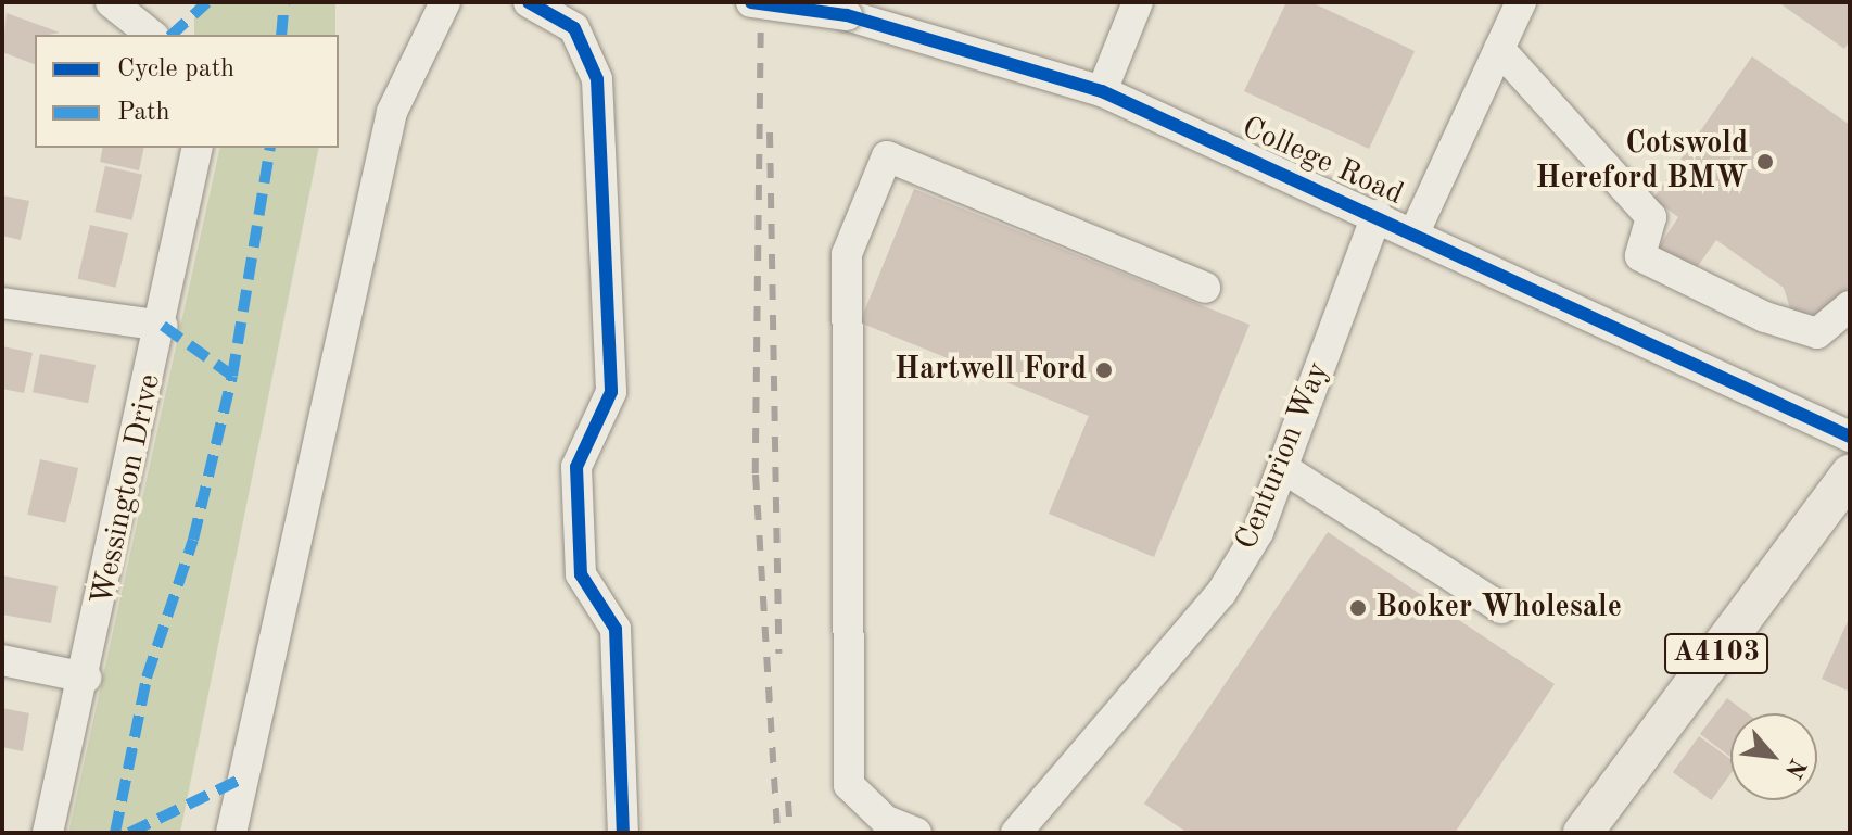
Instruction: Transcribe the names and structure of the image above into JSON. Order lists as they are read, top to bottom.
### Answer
{
  "streets": {
    "main road": ["A4103"],
    "street": ["College Road", "Centurion Way", "Wessington Drive"]
  },
  "crossings": [
    ["College Road", "Centurion Way"]
  ],
  "places": ["Cotswold Hereford BMW", "Hartwell Ford", "Booker Wholesale"],
  "legend": ["Cycle path", "Path"],
  "north": "bottom right"
}
